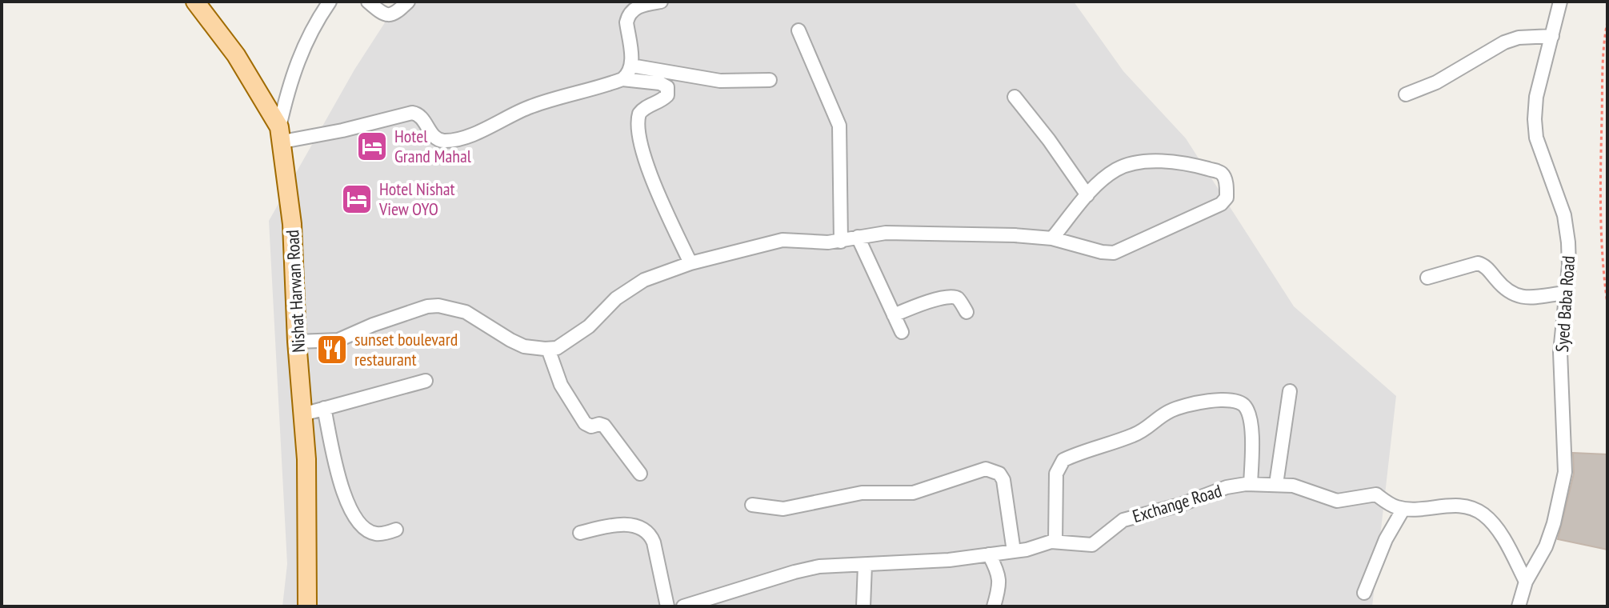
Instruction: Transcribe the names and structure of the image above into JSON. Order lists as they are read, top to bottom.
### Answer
{
  "streets": {
    "main road": ["Nishat Harwan Road"],
    "street": ["Syed Baba Road", "Exchange Road"]
  },
  "places": {
    "hotel": ["Hotel Grand Mahal", "Hotel Nishat View OYO"],
    "restaurant": ["sunset boulevard restaurant"]
  }
}
